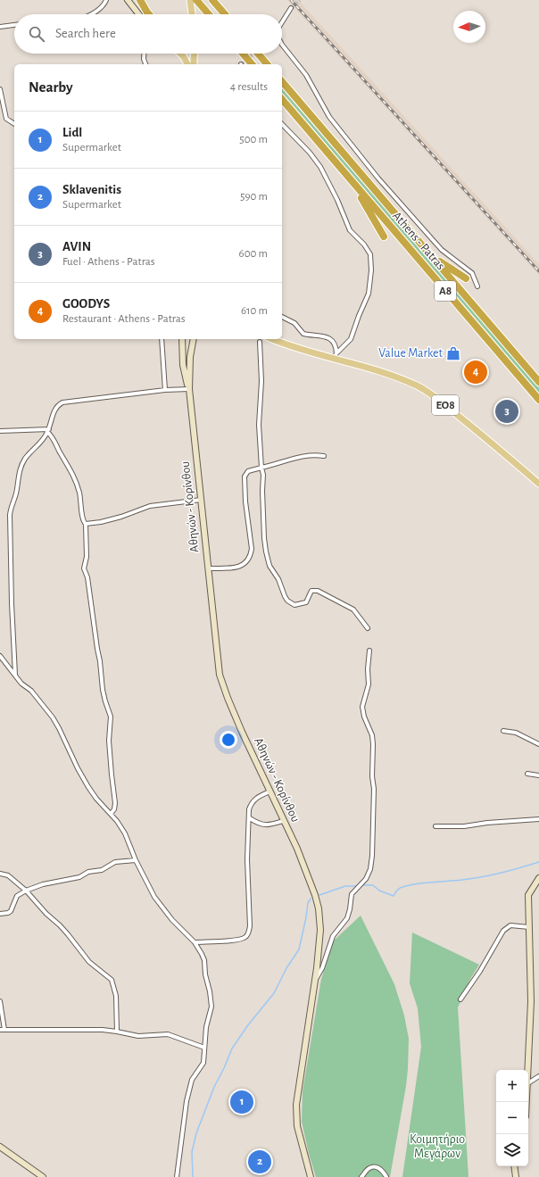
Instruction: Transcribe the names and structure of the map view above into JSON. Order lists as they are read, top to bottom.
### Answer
{
  "streets": {
    "highway": ["Athens - Patras", "Α8"],
    "main road": ["ΕΟ8", "Αθηνών - Κορίνθου"]
  },
  "parks": ["Κοιμητήριο Μεγάρων"],
  "places": {
    "shop": ["Value Market"]
  },
  "north": "left",
  "page": {
    "search": "Search here",
    "heading": ["Nearby", "4 results"],
    "list": [
      {
        "mark": "1",
        "name": "Lidl",
        "note": "Supermarket",
        "value": "500 m"
      },
      {
        "mark": "2",
        "name": "Sklavenitis",
        "note": "Supermarket",
        "value": "590 m"
      },
      {
        "mark": "3",
        "name": "AVIN",
        "note": "Fuel · Athens - Patras",
        "value": "600 m"
      },
      {
        "mark": "4",
        "name": "GOODYS",
        "note": "Restaurant · Athens - Patras",
        "value": "610 m"
      }
    ],
    "pins": [
      "4",
      "3",
      "1",
      "2"
    ],
    "map_buttons": ["+", "−"]
  }
}
